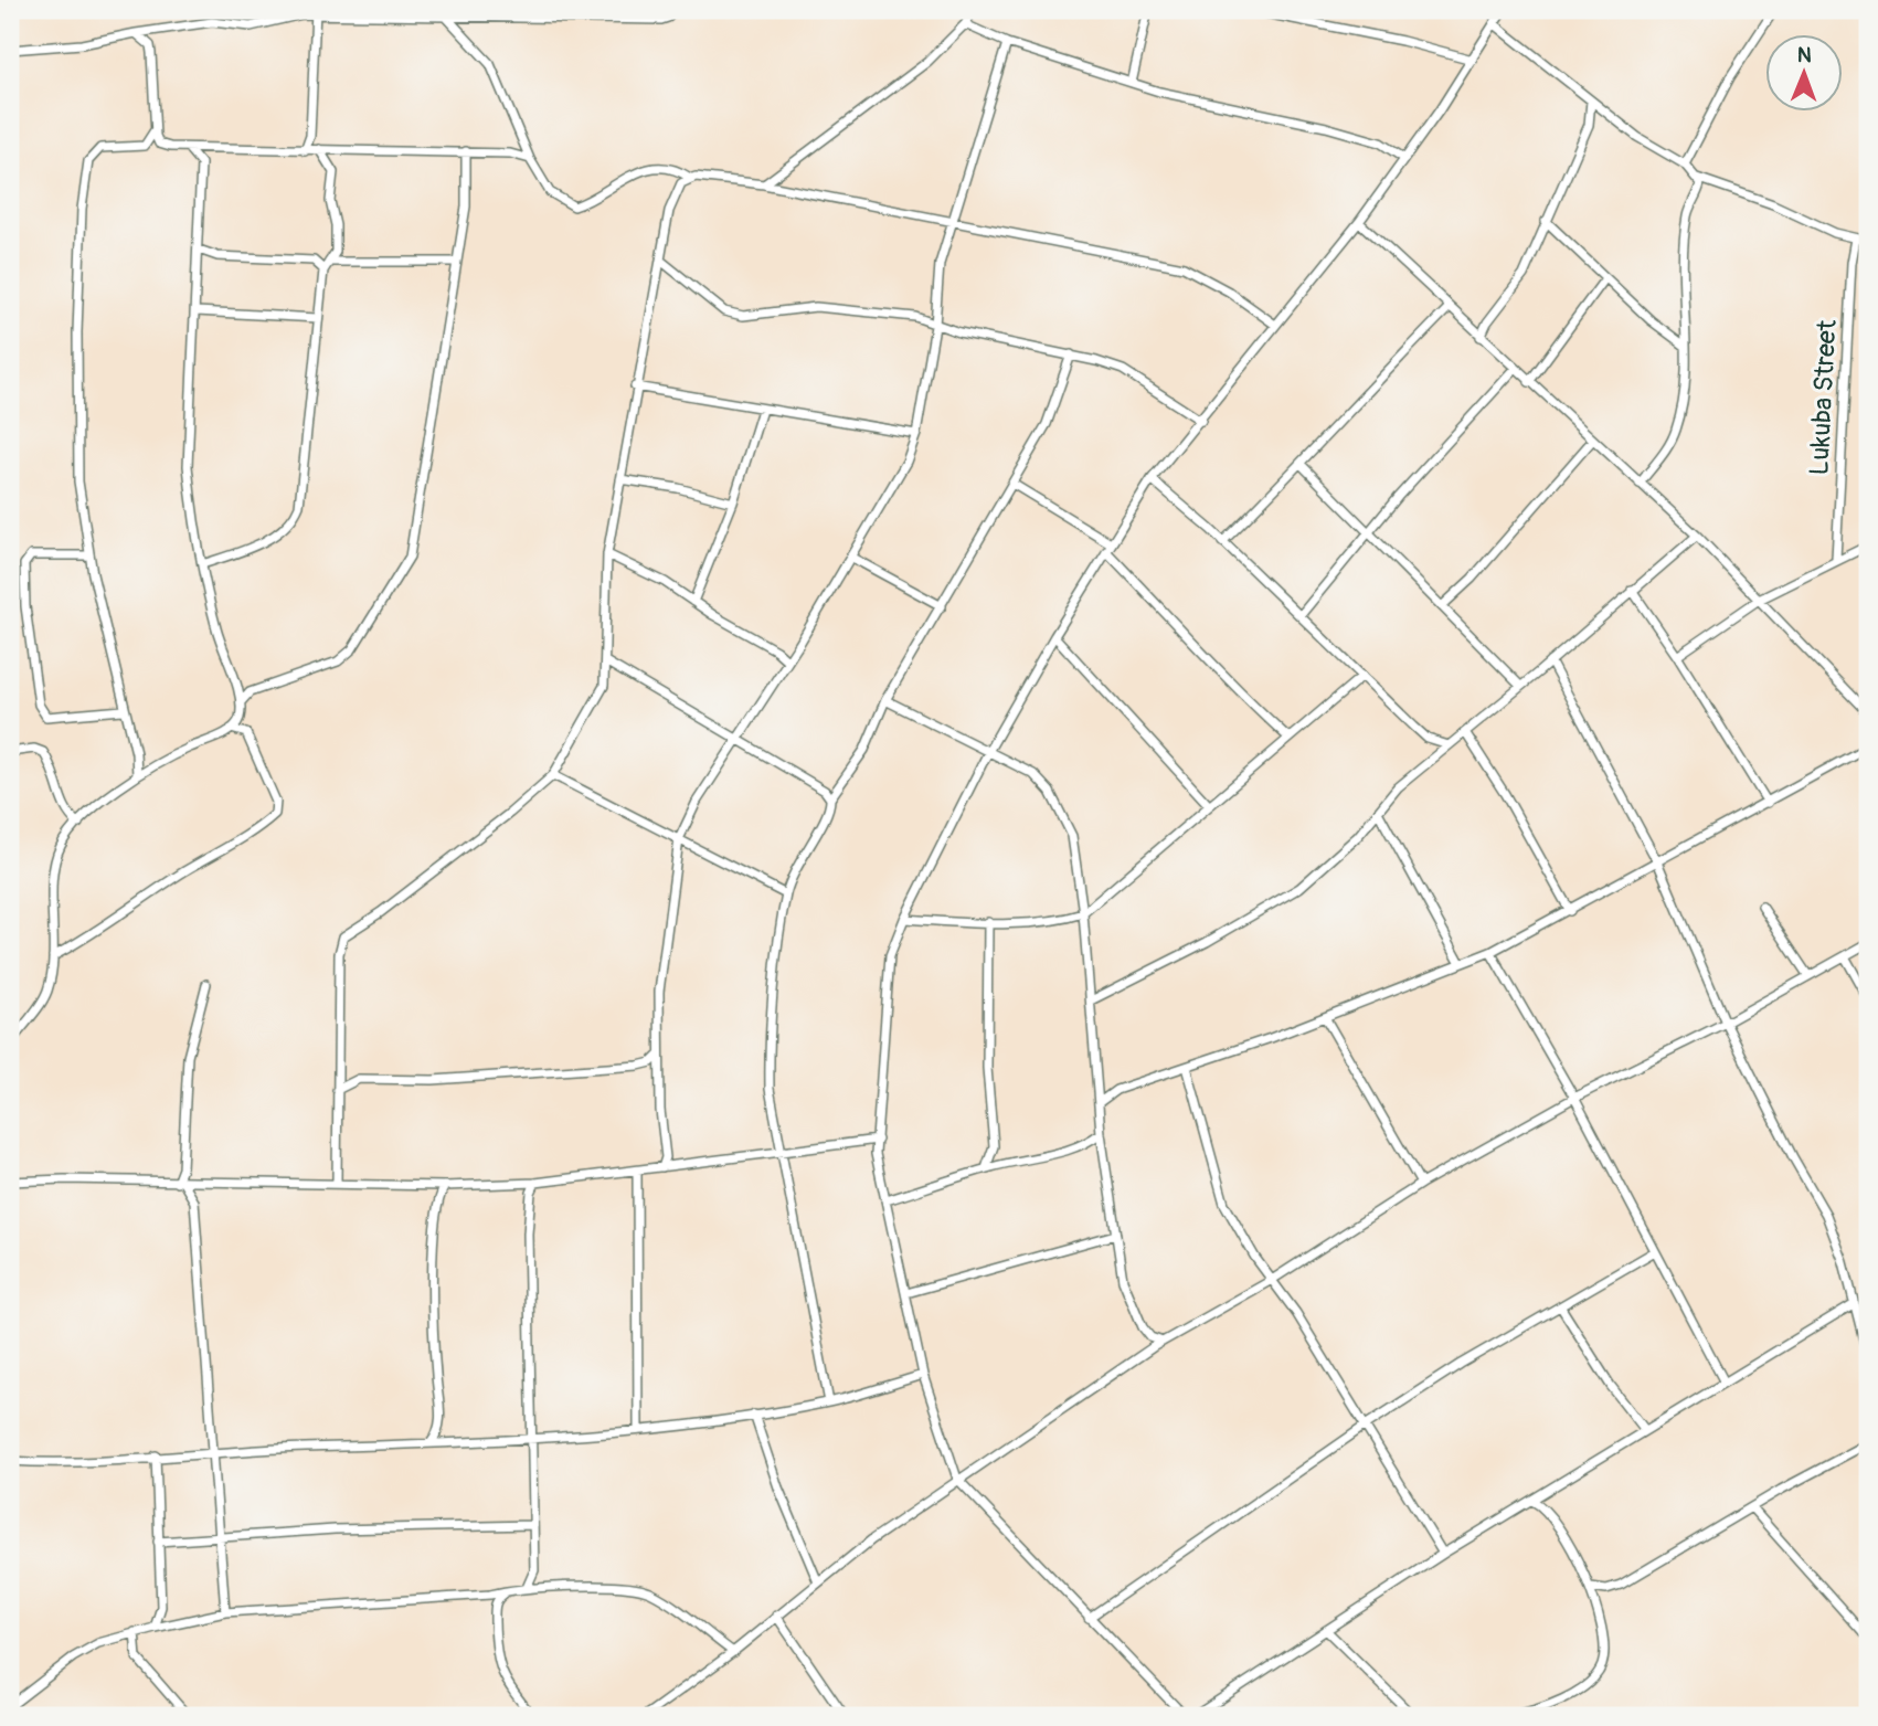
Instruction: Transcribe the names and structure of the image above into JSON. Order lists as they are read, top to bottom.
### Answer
{
  "streets": {
    "street": ["Lukuba Street"]
  },
  "north": "top"
}
